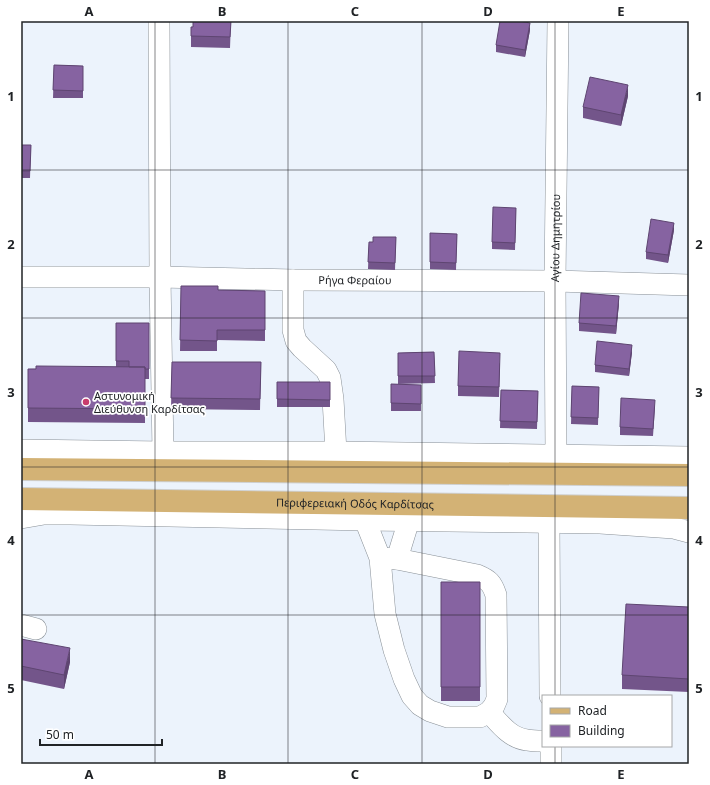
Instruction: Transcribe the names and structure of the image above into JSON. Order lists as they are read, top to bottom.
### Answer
{
  "streets": {
    "main road": ["Περιφερειακή Οδός Καρδίτσας"],
    "street": ["Αγίου Δημητρίου", "Ρήγα Φεραίου"]
  },
  "crossings": [
    ["Αγίου Δημητρίου", "Ρήγα Φεραίου"]
  ],
  "places": ["Αστυνομική Διεύθυνση Καρδίτσας"],
  "legend": ["Road", "Building"],
  "scale_bar": "50 m",
  "grid": {
    "columns": [
      "A",
      "B",
      "C",
      "D",
      "E"
    ],
    "rows": [
      "1",
      "2",
      "3",
      "4",
      "5"
    ]
  }
}
